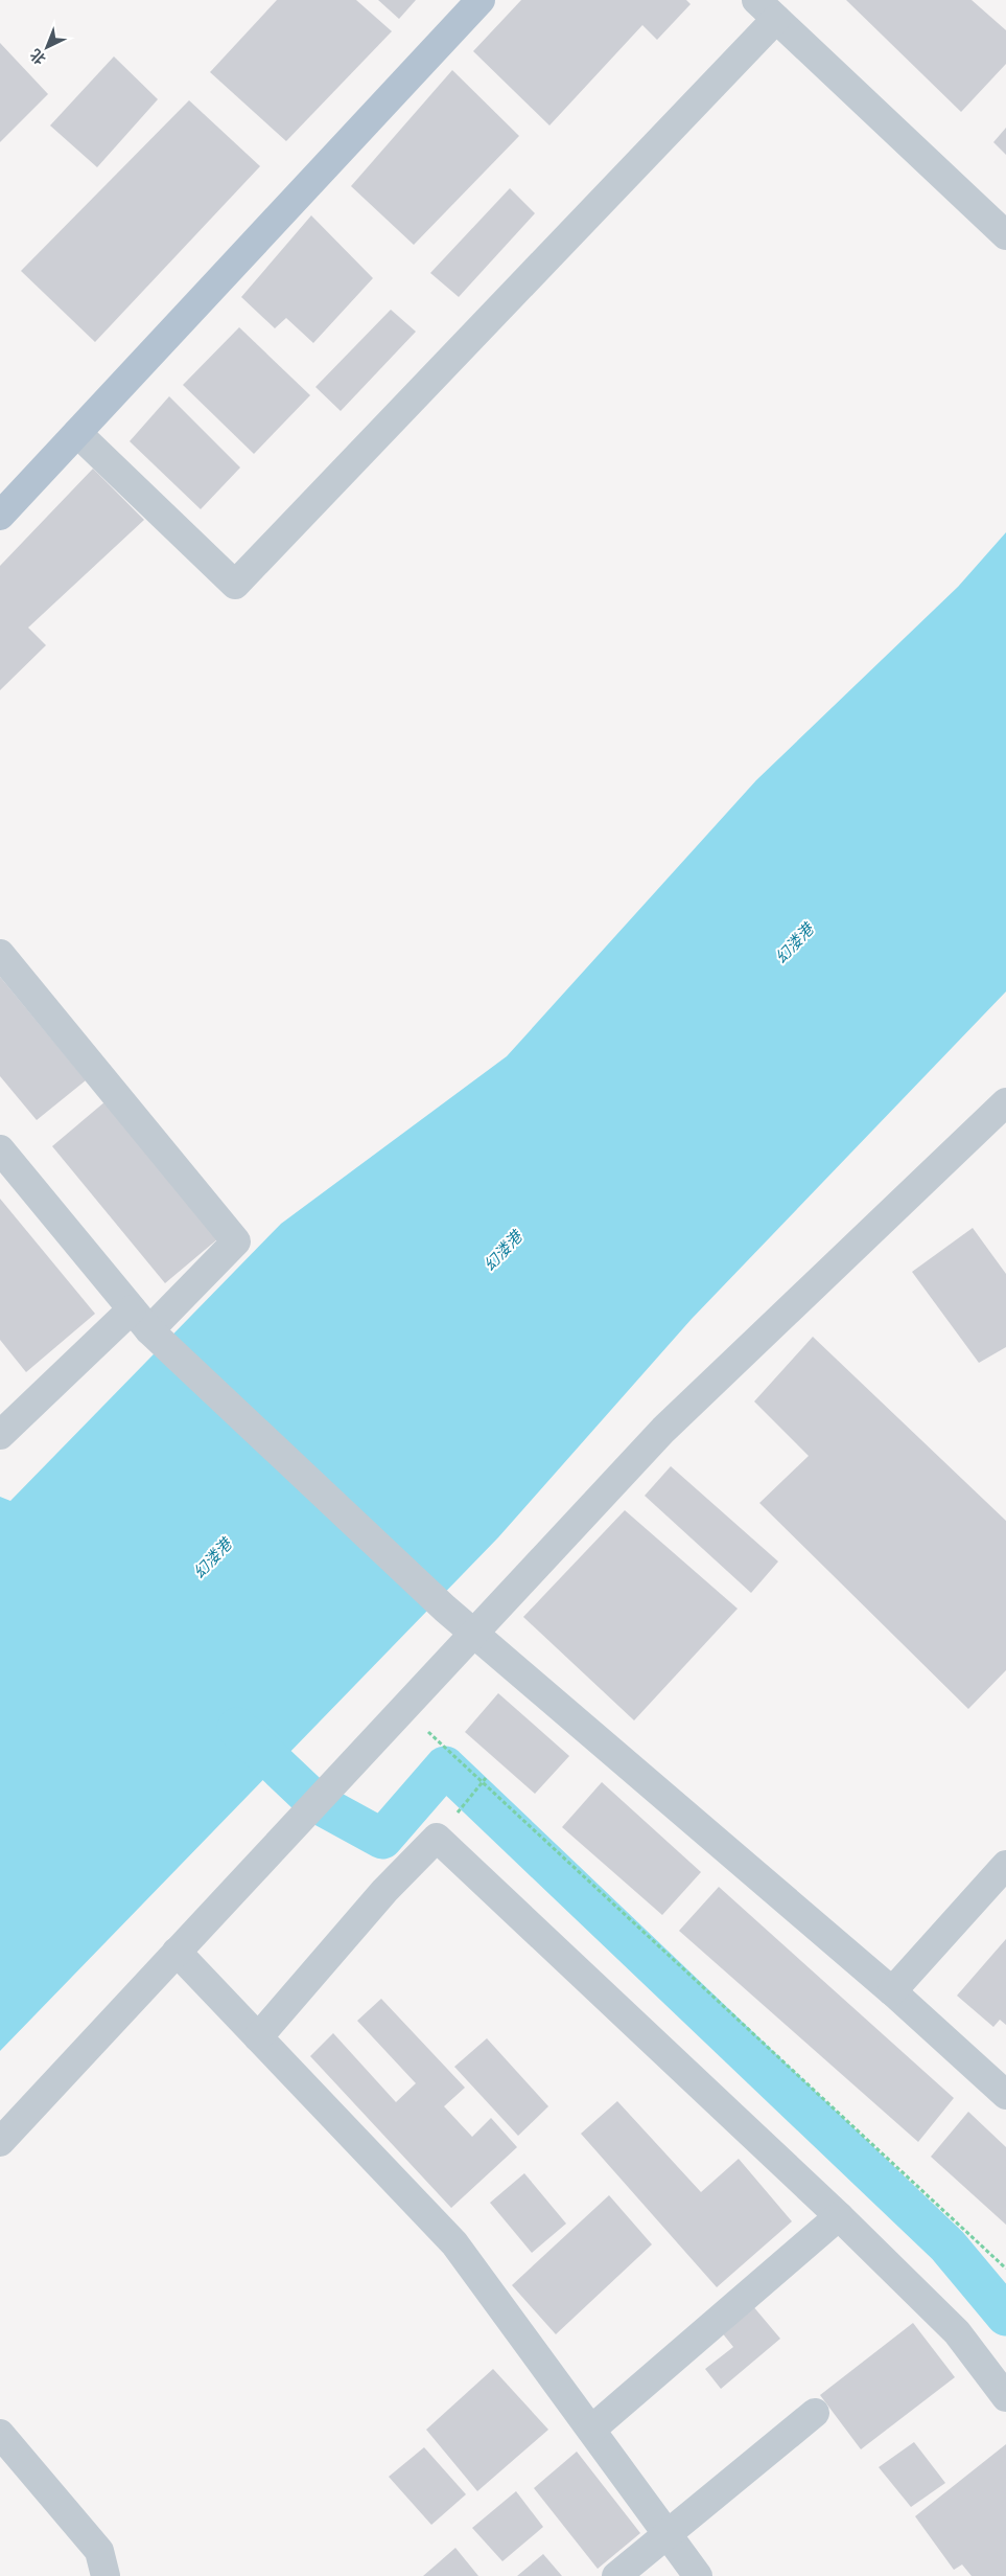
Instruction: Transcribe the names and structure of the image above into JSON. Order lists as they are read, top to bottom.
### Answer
{
  "water": ["幻溇港"],
  "north": "bottom left"
}
